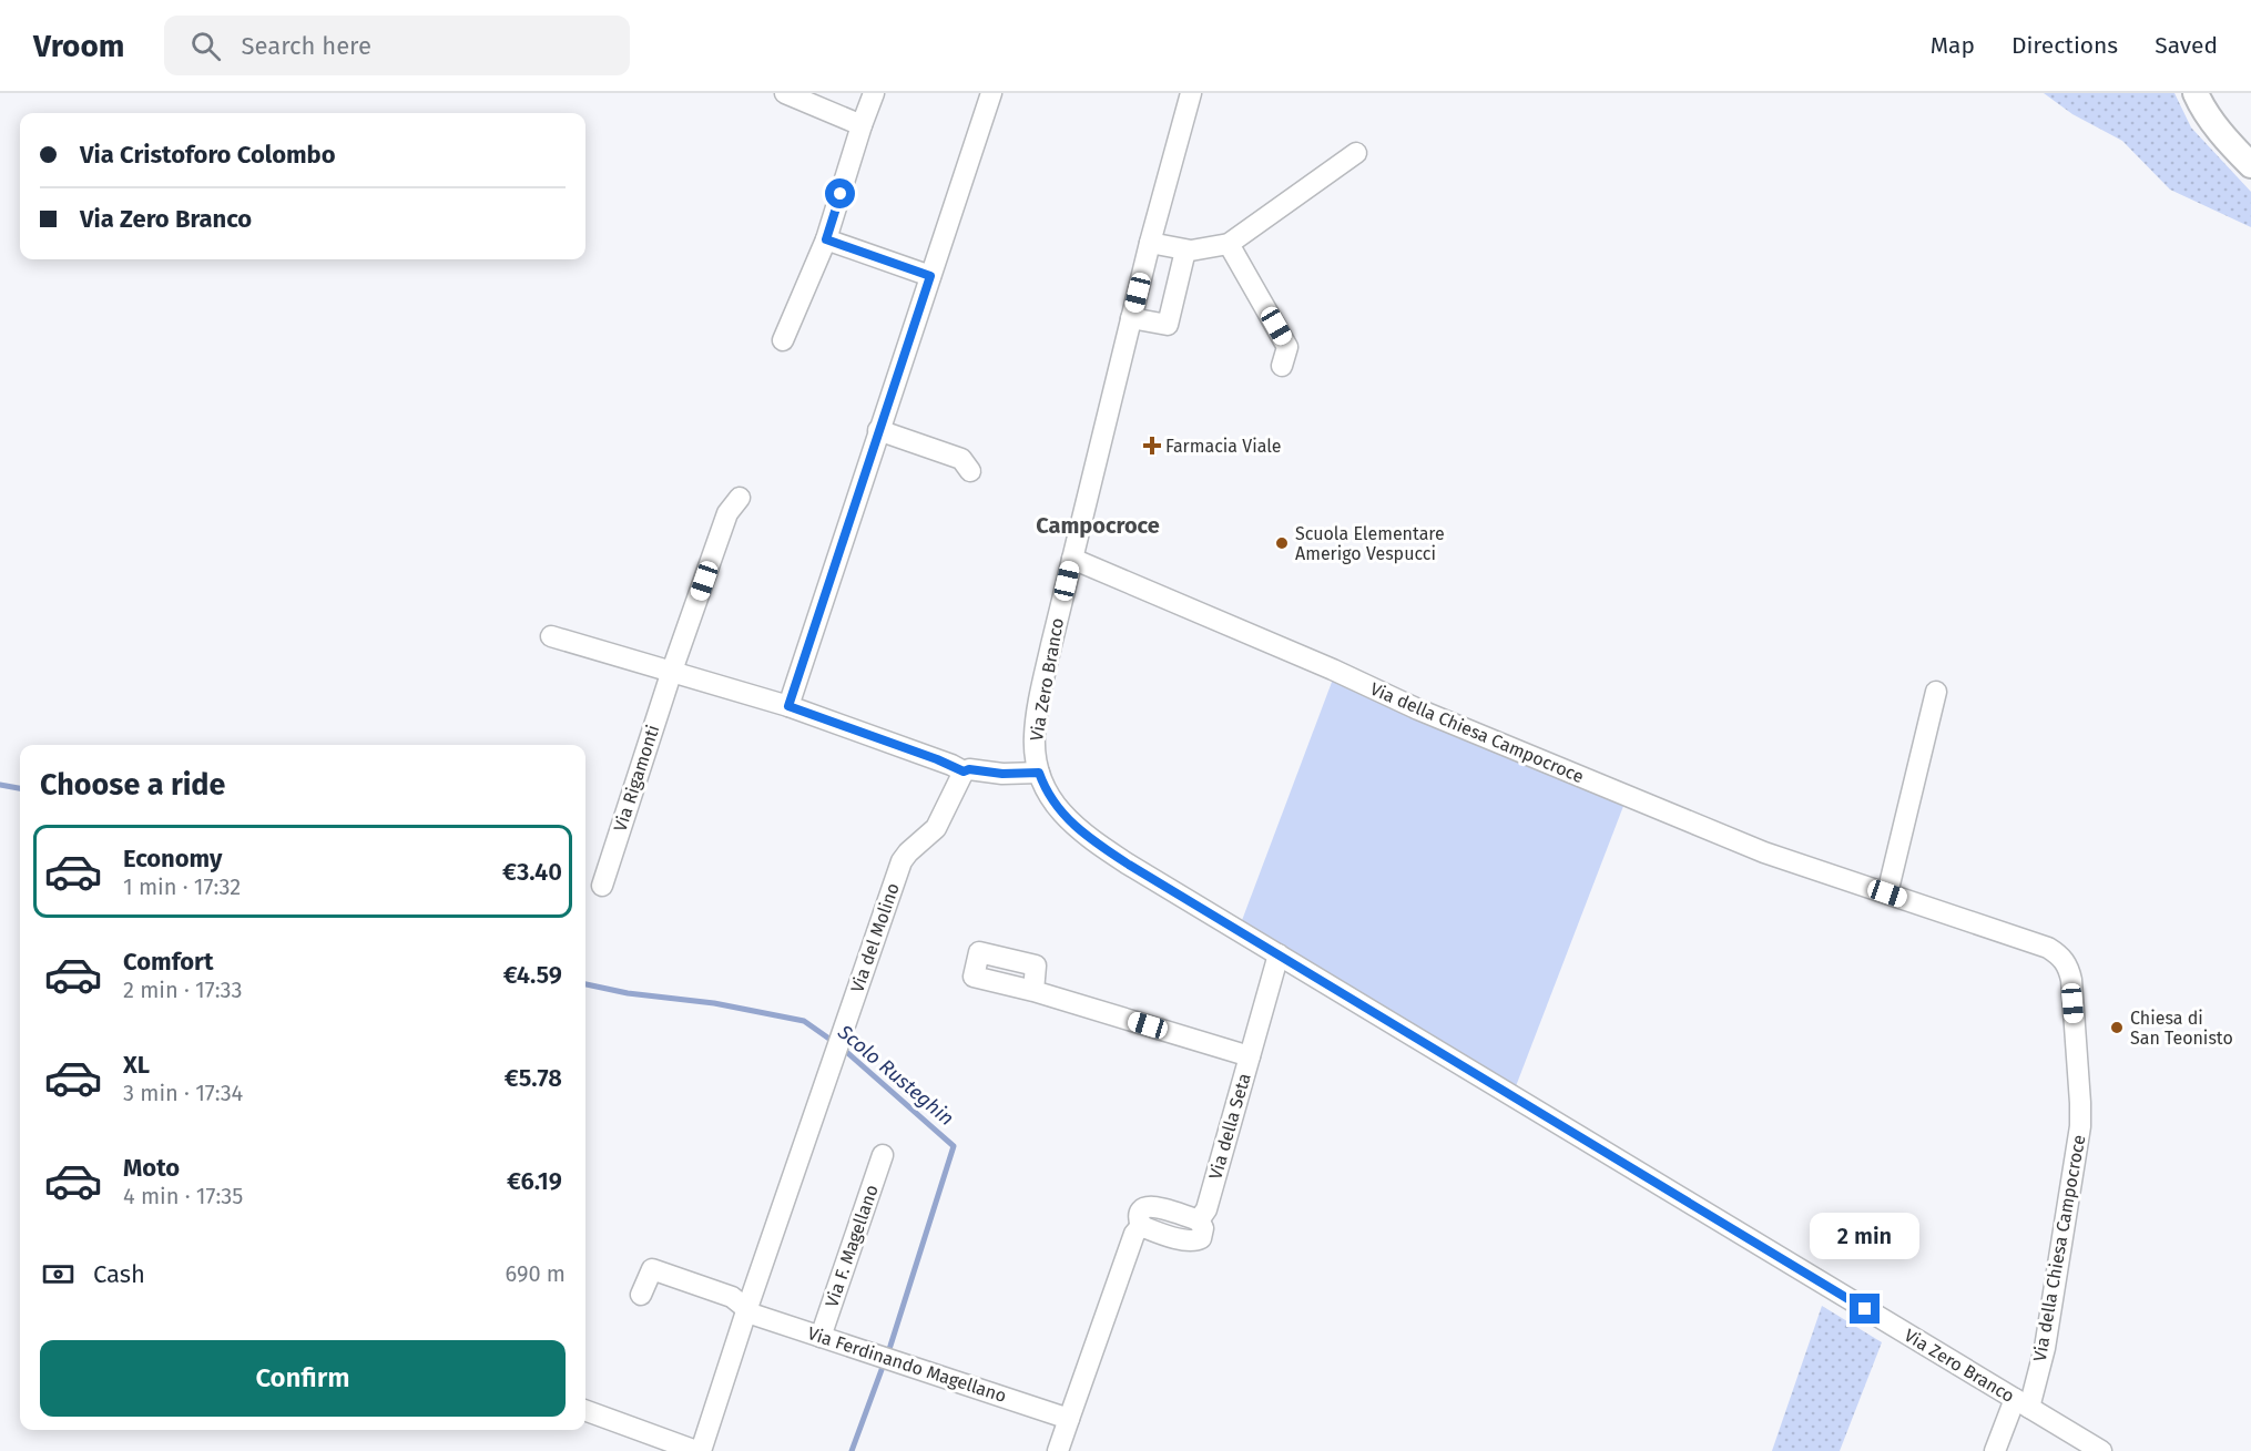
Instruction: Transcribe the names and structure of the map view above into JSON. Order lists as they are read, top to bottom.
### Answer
{
  "streets": {
    "street": [
      "Via Zero Branco",
      "Via della Chiesa Campocroce",
      "Via Rigamonti",
      "Via del Molino",
      "Via della Seta",
      "Via F. Magellano",
      "Via Ferdinando Magellano"
    ]
  },
  "crossings": [
    ["Via Zero Branco", "Via della Chiesa Campocroce"],
    ["Via Zero Branco", "Via della Seta"],
    ["Via del Molino", "Via Ferdinando Magellano"],
    ["Via della Seta", "Via Ferdinando Magellano"],
    ["Via F. Magellano", "Via Ferdinando Magellano"]
  ],
  "districts": ["Campocroce"],
  "water": ["Scolo Rusteghin"],
  "places": {
    "health": ["Farmacia Viale"],
    "other": ["Scuola Elementare Amerigo Vespucci", "Chiesa di San Teonisto"]
  },
  "page": {
    "header": "Vroom",
    "search": "Search here",
    "nav": ["Map", "Directions", "Saved"],
    "banner": ["Via Cristoforo Colombo", "Via Zero Branco"],
    "heading": "Choose a ride",
    "list": [
      {
        "name": "Economy",
        "note": "1 min · 17:32",
        "value": "€3.40"
      },
      {
        "name": "Comfort",
        "note": "2 min · 17:33",
        "value": "€4.59"
      },
      {
        "name": "XL",
        "note": "3 min · 17:34",
        "value": "€5.78"
      },
      {
        "name": "Moto",
        "note": "4 min · 17:35",
        "value": "€6.19"
      }
    ],
    "bubble": "2 min",
    "pay": ["Cash", "690 m"],
    "buttons": "Confirm"
  }
}
